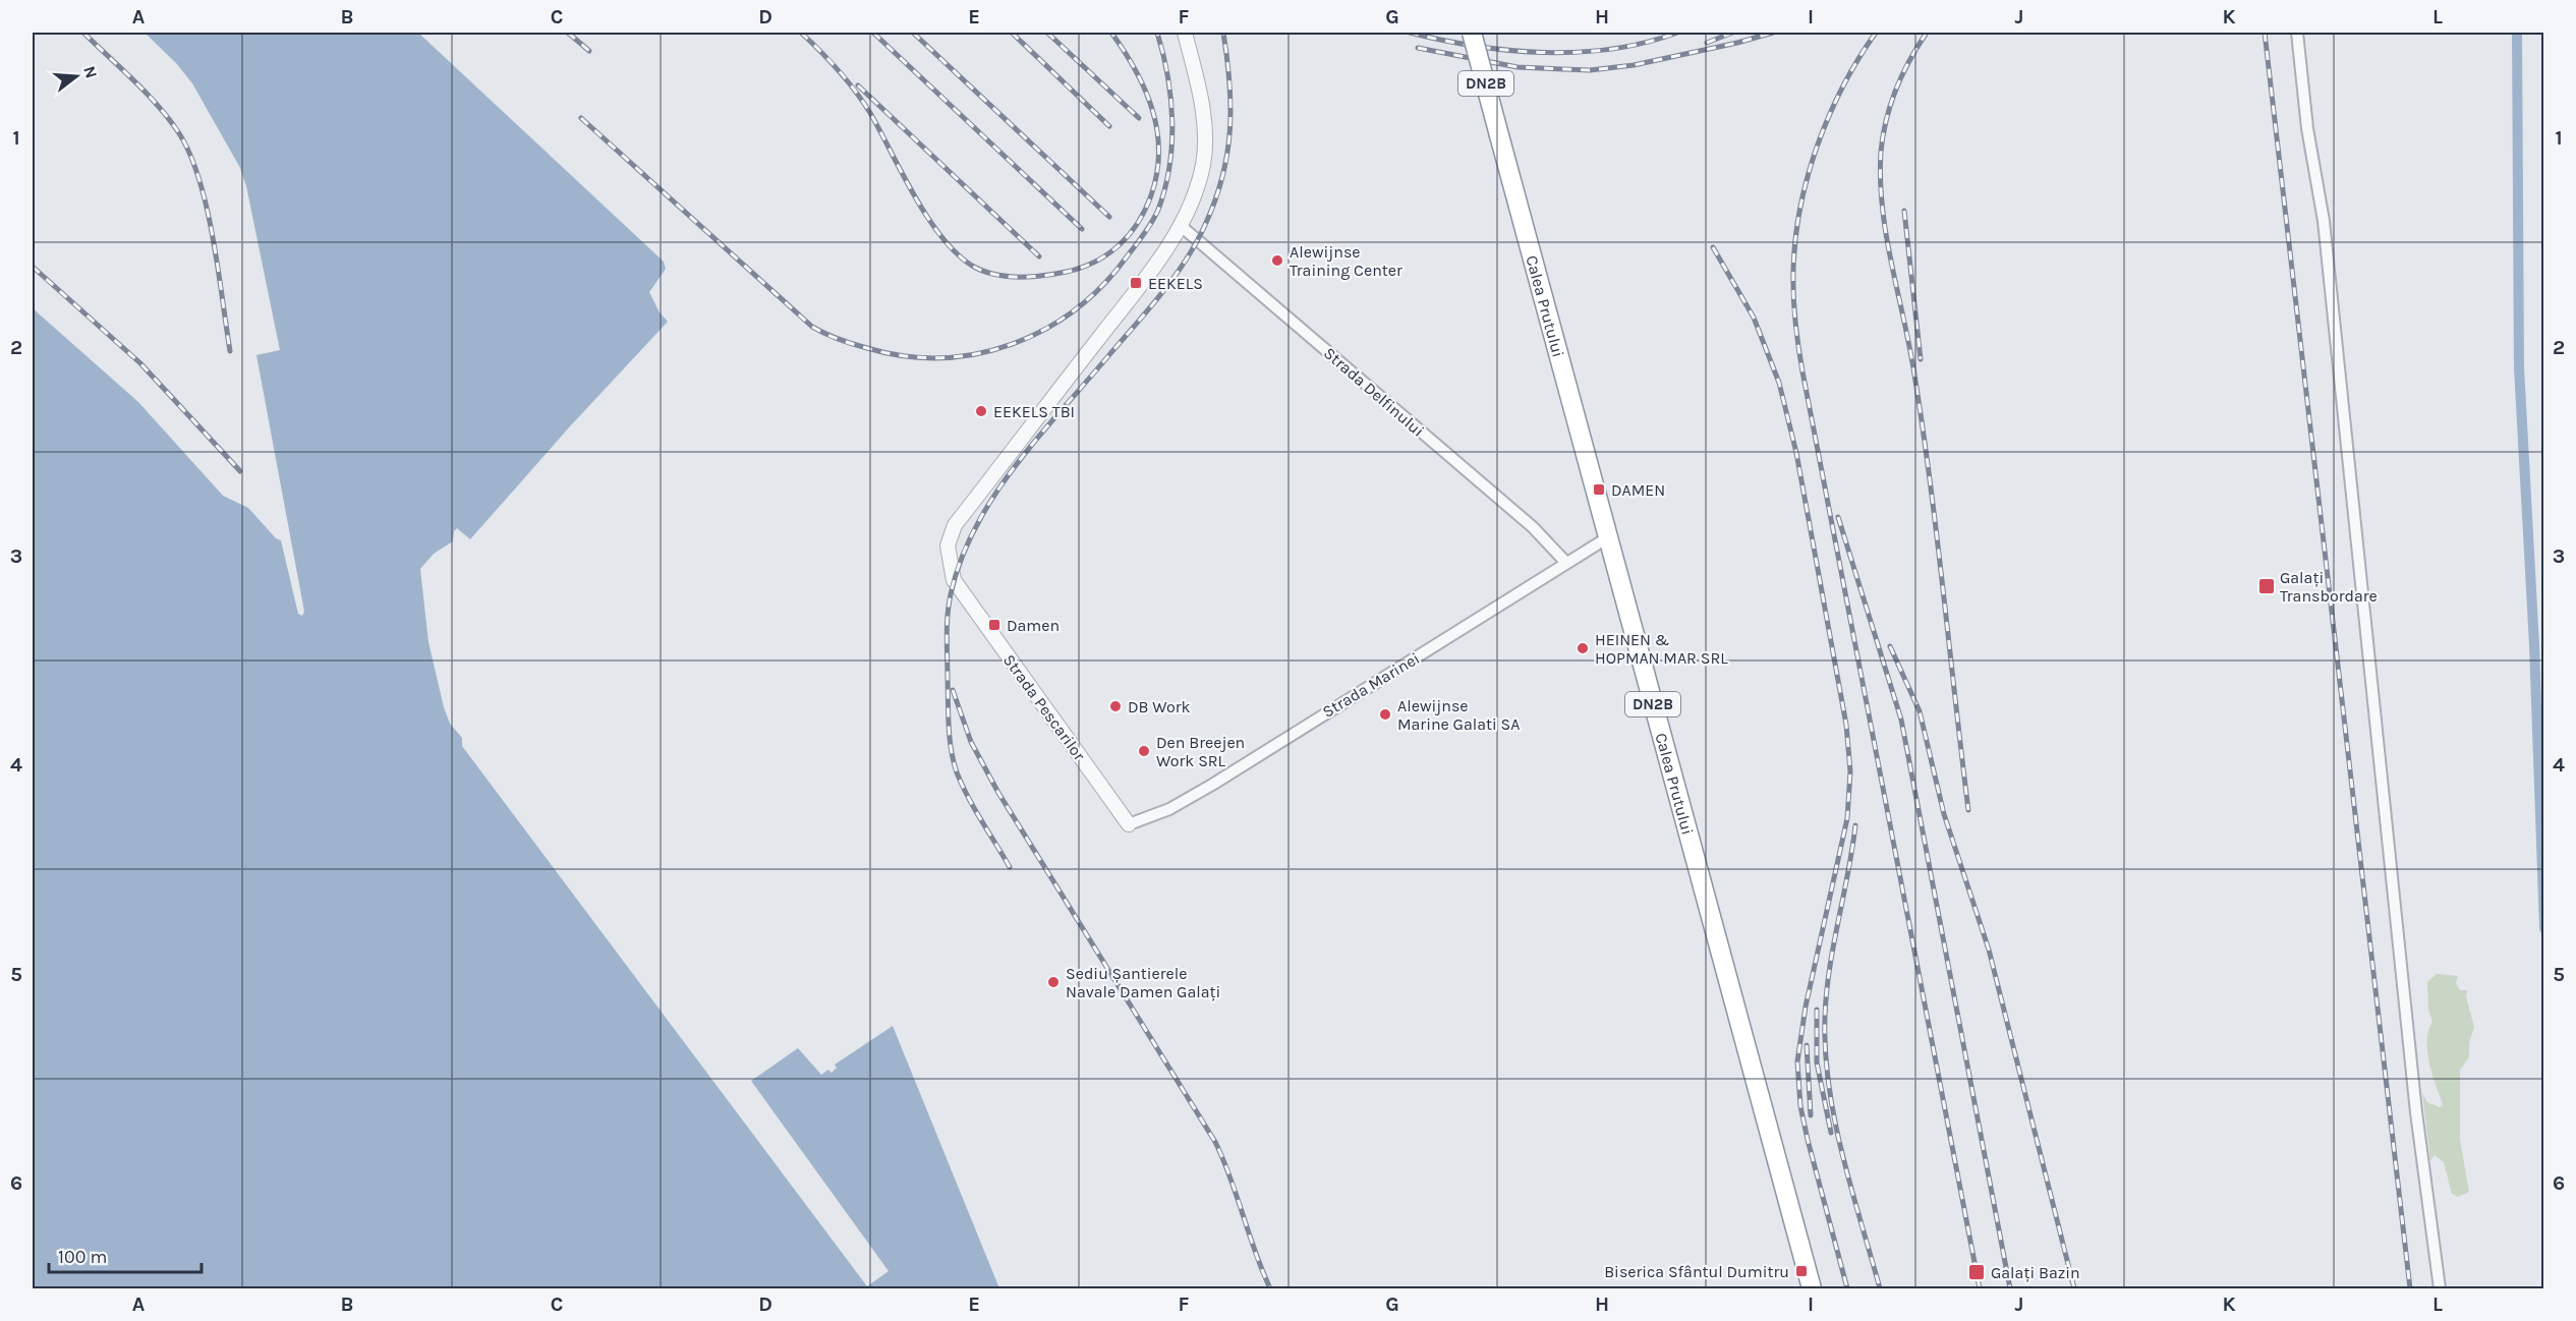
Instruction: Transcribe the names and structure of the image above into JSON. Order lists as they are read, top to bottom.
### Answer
{
  "streets": {
    "highway": ["DN2B", "Calea Prutului"],
    "street": ["Strada Delfinului", "Strada Marinei", "Strada Pescarilor"]
  },
  "crossings": [
    ["Calea Prutului", "Strada Marinei"],
    ["Strada Delfinului", "Strada Marinei"],
    ["Strada Delfinului", "Strada Pescarilor"],
    ["Strada Marinei", "Strada Pescarilor"]
  ],
  "places": {
    "other": [
      "Alewijnse Training Center",
      "EEKELS TBI",
      "HEINEN & HOPMAN MAR SRL",
      "DB Work",
      "Alewijnse Marine Galati SA",
      "Den Breejen Work SRL",
      "Sediu Șantierele Navale Damen Galați"
    ],
    "transit": [
      "EEKELS",
      "DAMEN",
      "Galați Transbordare",
      "Damen",
      "Biserica Sfântul Dumitru",
      "Galați Bazin"
    ]
  },
  "scale_bar": "100 m",
  "north": "right",
  "grid": {
    "columns": [
      "A",
      "B",
      "C",
      "D",
      "E",
      "F",
      "G",
      "H",
      "I",
      "J",
      "K",
      "L"
    ],
    "rows": [
      "1",
      "2",
      "3",
      "4",
      "5",
      "6"
    ]
  }
}
